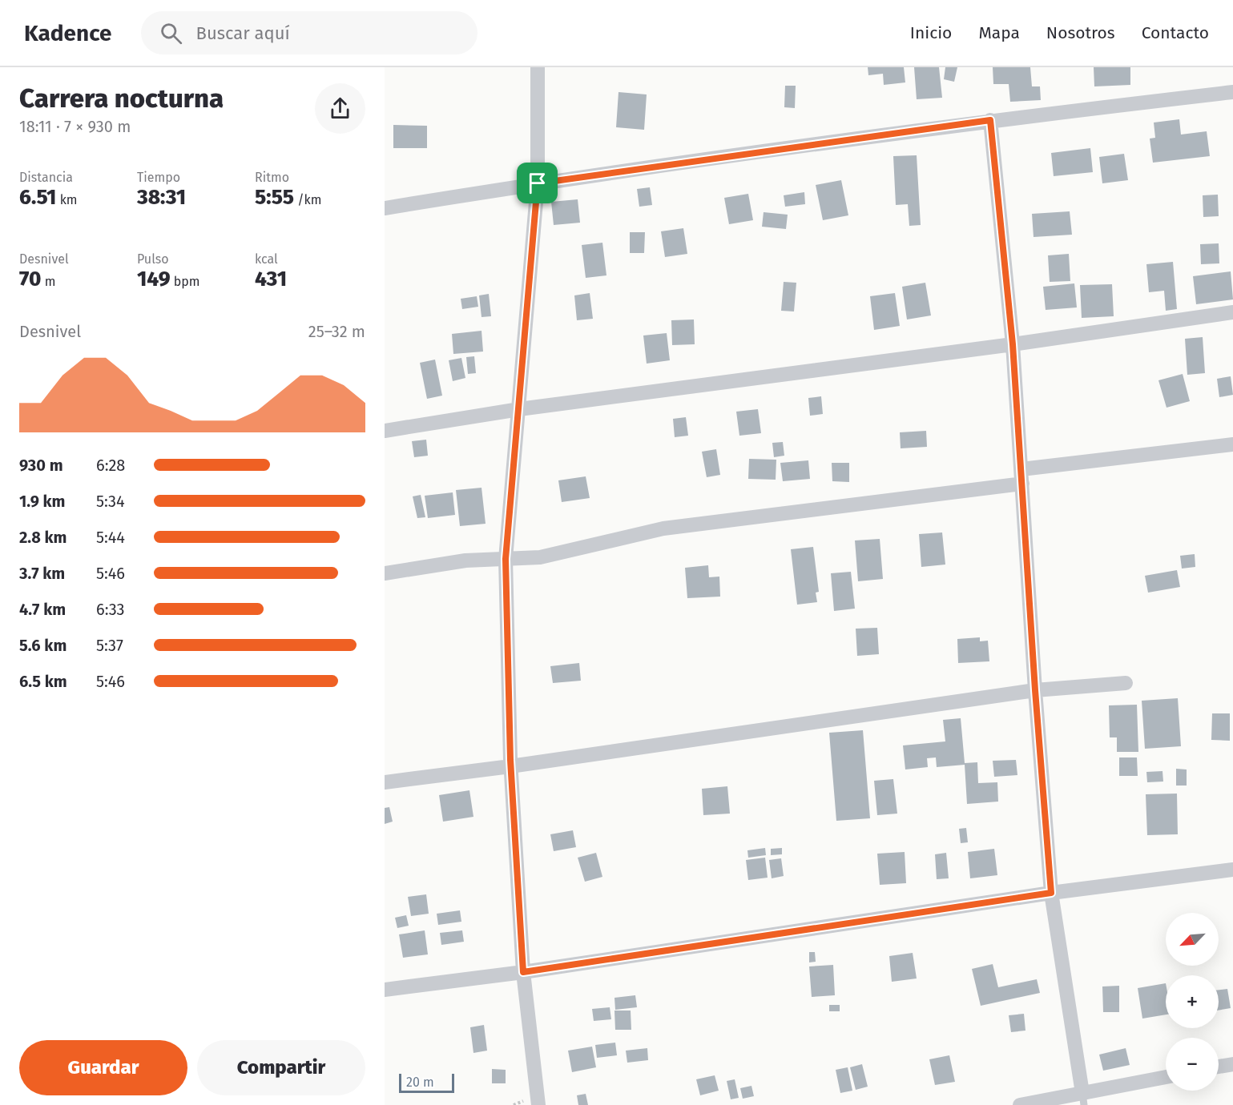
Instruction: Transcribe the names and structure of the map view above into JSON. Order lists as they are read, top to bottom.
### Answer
{
  "scale_bar": "20 m",
  "north": "bottom left",
  "page": {
    "header": "Kadence",
    "search": "Buscar aquí",
    "nav": [
      "Inicio",
      "Mapa",
      "Nosotros",
      "Contacto"
    ],
    "heading": ["Carrera nocturna", "18:11 · 7 × 930 m"],
    "stats": [
      ["Distancia", "6.51 km"],
      ["Tiempo", "38:31"],
      ["Ritmo", "5:55 /km"],
      ["Desnivel", "70 m"],
      ["Pulso", "149 bpm"],
      ["kcal", "431"]
    ],
    "chart": ["Desnivel", "25–32 m"],
    "list": [
      {
        "name": "930 m",
        "note": "6:28"
      },
      {
        "name": "1.9 km",
        "note": "5:34"
      },
      {
        "name": "2.8 km",
        "note": "5:44"
      },
      {
        "name": "3.7 km",
        "note": "5:46"
      },
      {
        "name": "4.7 km",
        "note": "6:33"
      },
      {
        "name": "5.6 km",
        "note": "5:37"
      },
      {
        "name": "6.5 km",
        "note": "5:46"
      }
    ],
    "map_buttons": ["+", "−"],
    "buttons": ["Guardar", "Compartir"],
    "scale": "20 m"
  }
}
